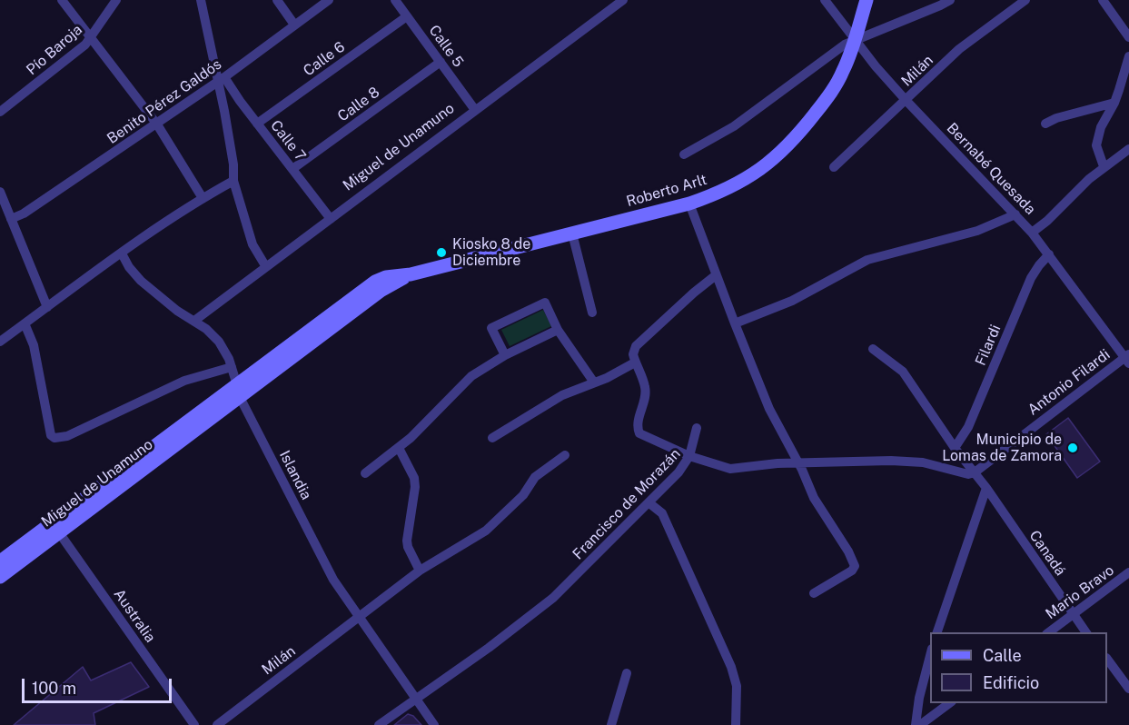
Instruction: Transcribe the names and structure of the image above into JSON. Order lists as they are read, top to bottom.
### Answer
{
  "streets": {
    "street": [
      "Calle 5",
      "Pío Baroja",
      "Calle 6",
      "Milán",
      "Benito Pérez Galdós",
      "Calle 8",
      "Calle 7",
      "Miguel de Unamuno",
      "Bernabé Quesada",
      "Roberto Arlt",
      "Filardi",
      "Antonio Filardi",
      "Islandia",
      "Francisco de Morazán",
      "Canadá",
      "Mario Bravo",
      "Australia"
    ]
  },
  "crossings": [
    ["Calle 5", "Calle 6"],
    ["Calle 5", "Calle 8"],
    ["Calle 5", "Miguel de Unamuno"],
    ["Calle 6", "Calle 7"],
    ["Milán", "Bernabé Quesada"],
    ["Milán", "Islandia"],
    ["Benito Pérez Galdós", "Calle 7"],
    ["Calle 8", "Calle 7"],
    ["Calle 7", "Miguel de Unamuno"],
    ["Miguel de Unamuno", "Roberto Arlt"],
    ["Miguel de Unamuno", "Islandia"],
    ["Miguel de Unamuno", "Australia"],
    ["Bernabé Quesada", "Roberto Arlt"],
    ["Bernabé Quesada", "Filardi"],
    ["Bernabé Quesada", "Antonio Filardi"],
    ["Roberto Arlt", "Islandia"],
    ["Filardi", "Canadá"],
    ["Antonio Filardi", "Francisco de Morazán"],
    ["Antonio Filardi", "Canadá"],
    ["Islandia", "Francisco de Morazán"],
    ["Francisco de Morazán", "Canadá"],
    ["Canadá", "Mario Bravo"]
  ],
  "places": ["Kiosko 8 de Diciembre", "Municipio de Lomas de Zamora"],
  "legend": ["Calle", "Edificio"],
  "scale_bar": "100 m"
}
